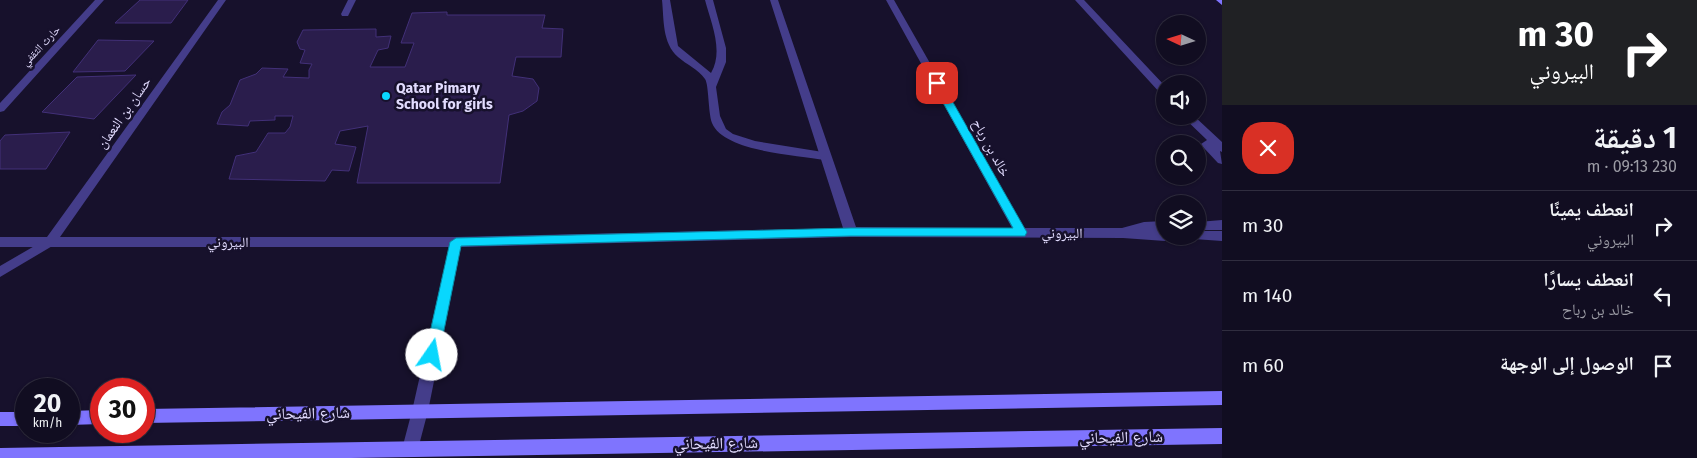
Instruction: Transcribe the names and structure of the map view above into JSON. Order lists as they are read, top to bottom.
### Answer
{
  "streets": {
    "street": [
      "حارث الثقفي",
      "حسان بن النعمان",
      "خالد بن رباح",
      "البيروني",
      "شارع الفيحاني"
    ]
  },
  "crossings": [
    ["حسان بن النعمان", "البيروني"],
    ["خالد بن رباح", "البيروني"]
  ],
  "places": ["Qatar Pimary School for girls"],
  "north": "left",
  "page": {
    "turn": ["30 m", "البيروني"],
    "heading": ["1 دقيقة", "230 m · 09:13"],
    "list": [
      {
        "name": "انعطف يمينًا",
        "note": "البيروني",
        "value": "30 m"
      },
      {
        "name": "انعطف يسارًا",
        "note": "خالد بن رباح",
        "value": "140 m"
      },
      {
        "name": "الوصول إلى الوجهة",
        "value": "60 m"
      }
    ],
    "speed": "20 km/h",
    "limit": "30"
  }
}
